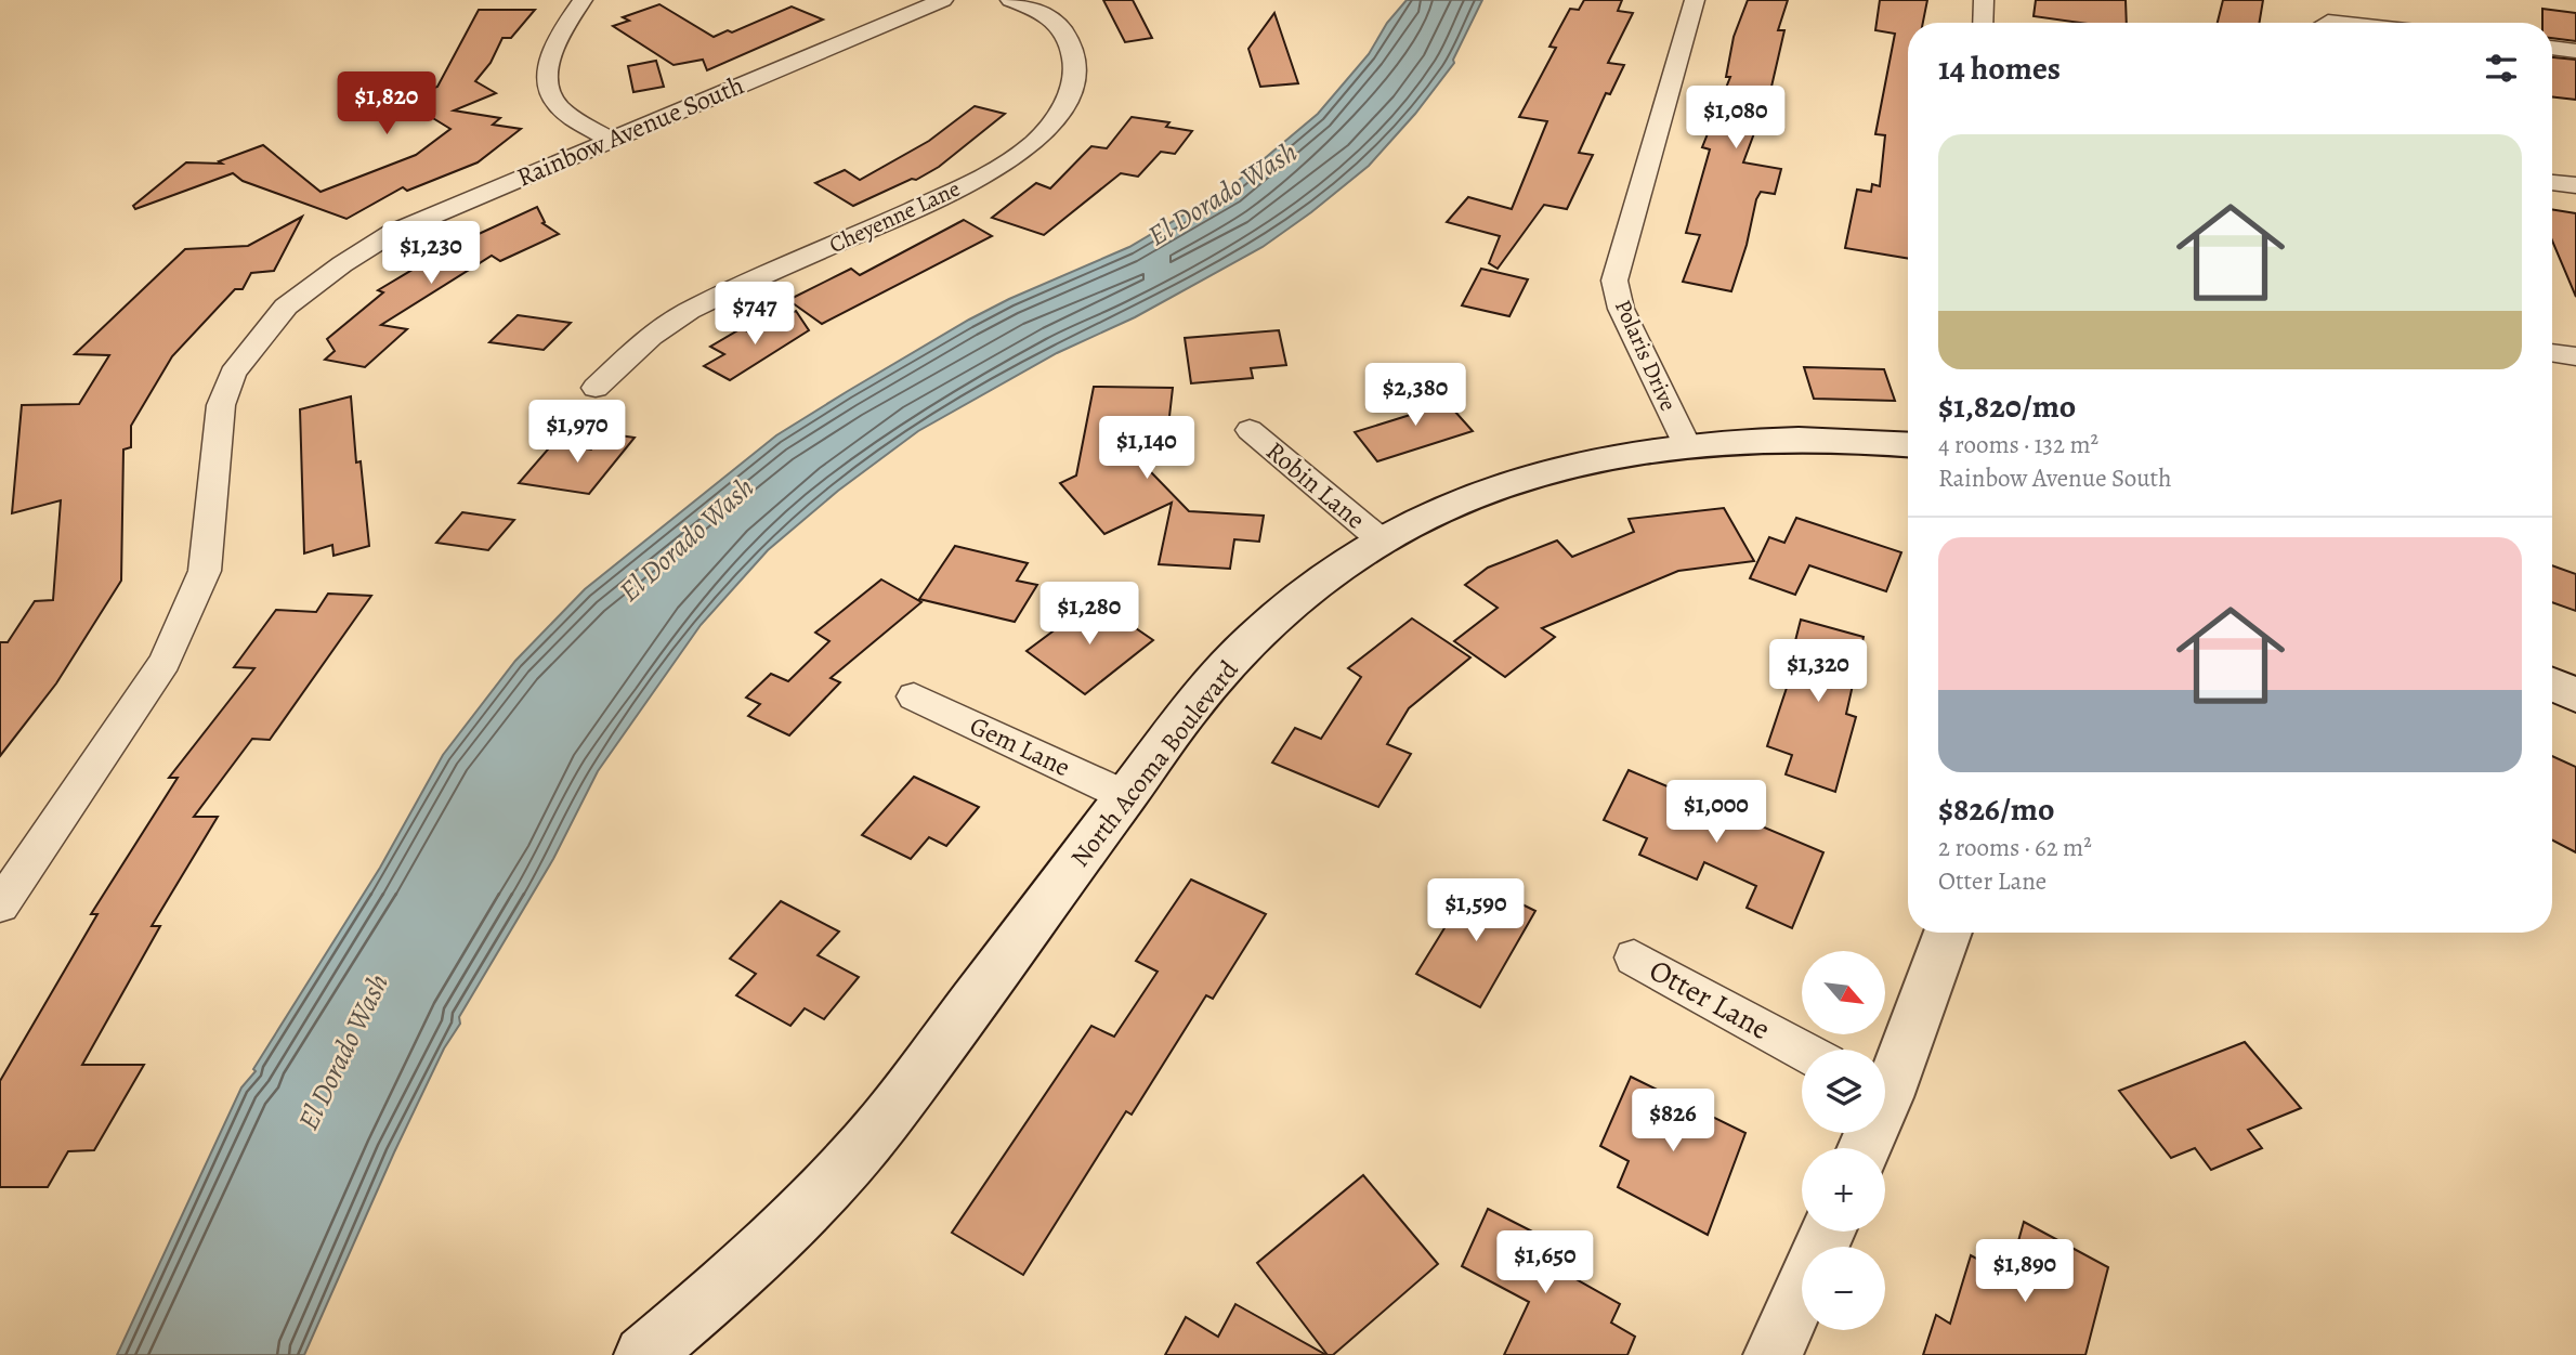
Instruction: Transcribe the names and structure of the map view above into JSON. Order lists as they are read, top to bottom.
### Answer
{
  "streets": {
    "main road": ["North Acoma Boulevard"],
    "street": [
      "Rainbow Avenue South",
      "Cheyenne Lane",
      "Polaris Drive",
      "Robin Lane",
      "Gem Lane",
      "Otter Lane"
    ]
  },
  "crossings": [
    ["Polaris Drive", "North Acoma Boulevard"],
    ["Robin Lane", "North Acoma Boulevard"],
    ["Gem Lane", "North Acoma Boulevard"]
  ],
  "water": ["El Dorado Wash"],
  "north": "bottom right",
  "page": {
    "heading": "14 homes",
    "price": [
      "$1,820",
      "$1,080",
      "$1,230",
      "$747",
      "$2,380",
      "$1,970",
      "$1,140",
      "$1,280",
      "$1,320",
      "$1,000",
      "$1,590",
      "$826",
      "$1,650",
      "$1,890"
    ],
    "list": [
      {
        "name": "$1,820/mo",
        "note": "4 rooms · 132 m² · Rainbow Avenue South"
      },
      {
        "name": "$826/mo",
        "note": "2 rooms · 62 m² · Otter Lane"
      }
    ],
    "map_buttons": ["+", "−"]
  }
}
